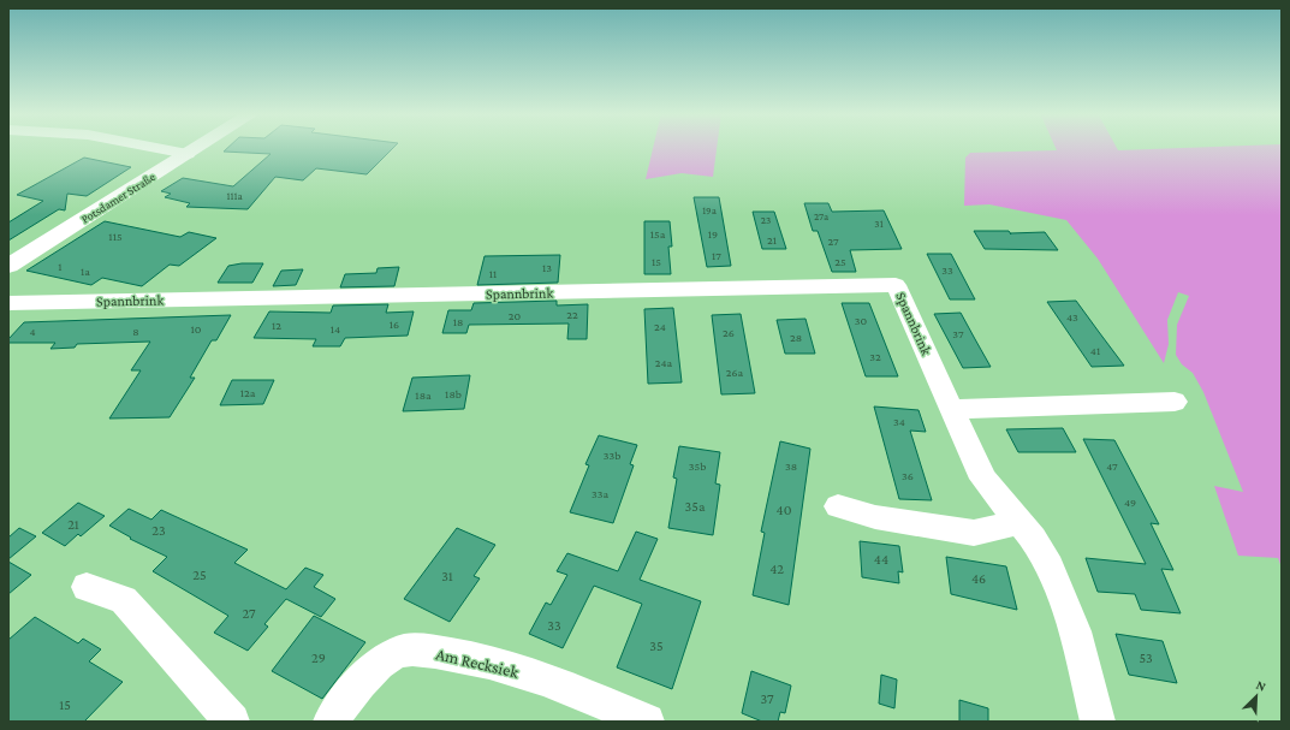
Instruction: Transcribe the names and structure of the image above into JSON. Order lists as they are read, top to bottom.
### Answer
{
  "streets": {
    "street": ["Potsdamer Straße", "Spannbrink", "Am Recksiek"]
  },
  "house_numbers": [
    "111a",
    "19a",
    "27a",
    "23",
    "31",
    "15a",
    "19",
    "115",
    "21",
    "27",
    "17",
    "15",
    "25",
    "1",
    "13",
    "33",
    "1a",
    "11",
    "22",
    "20",
    "43",
    "30",
    "18",
    "16",
    "12",
    "24",
    "10",
    "14",
    "4",
    "8",
    "26",
    "37",
    "28",
    "41",
    "32",
    "24a",
    "26a",
    "12a",
    "18b",
    "18a",
    "34",
    "33b",
    "35b",
    "38",
    "47",
    "36",
    "33a",
    "49",
    "35a",
    "40",
    "21",
    "23",
    "44",
    "42",
    "25",
    "31",
    "46",
    "27",
    "33",
    "35",
    "29",
    "53",
    "37",
    "15"
  ],
  "north": "top right"
}
